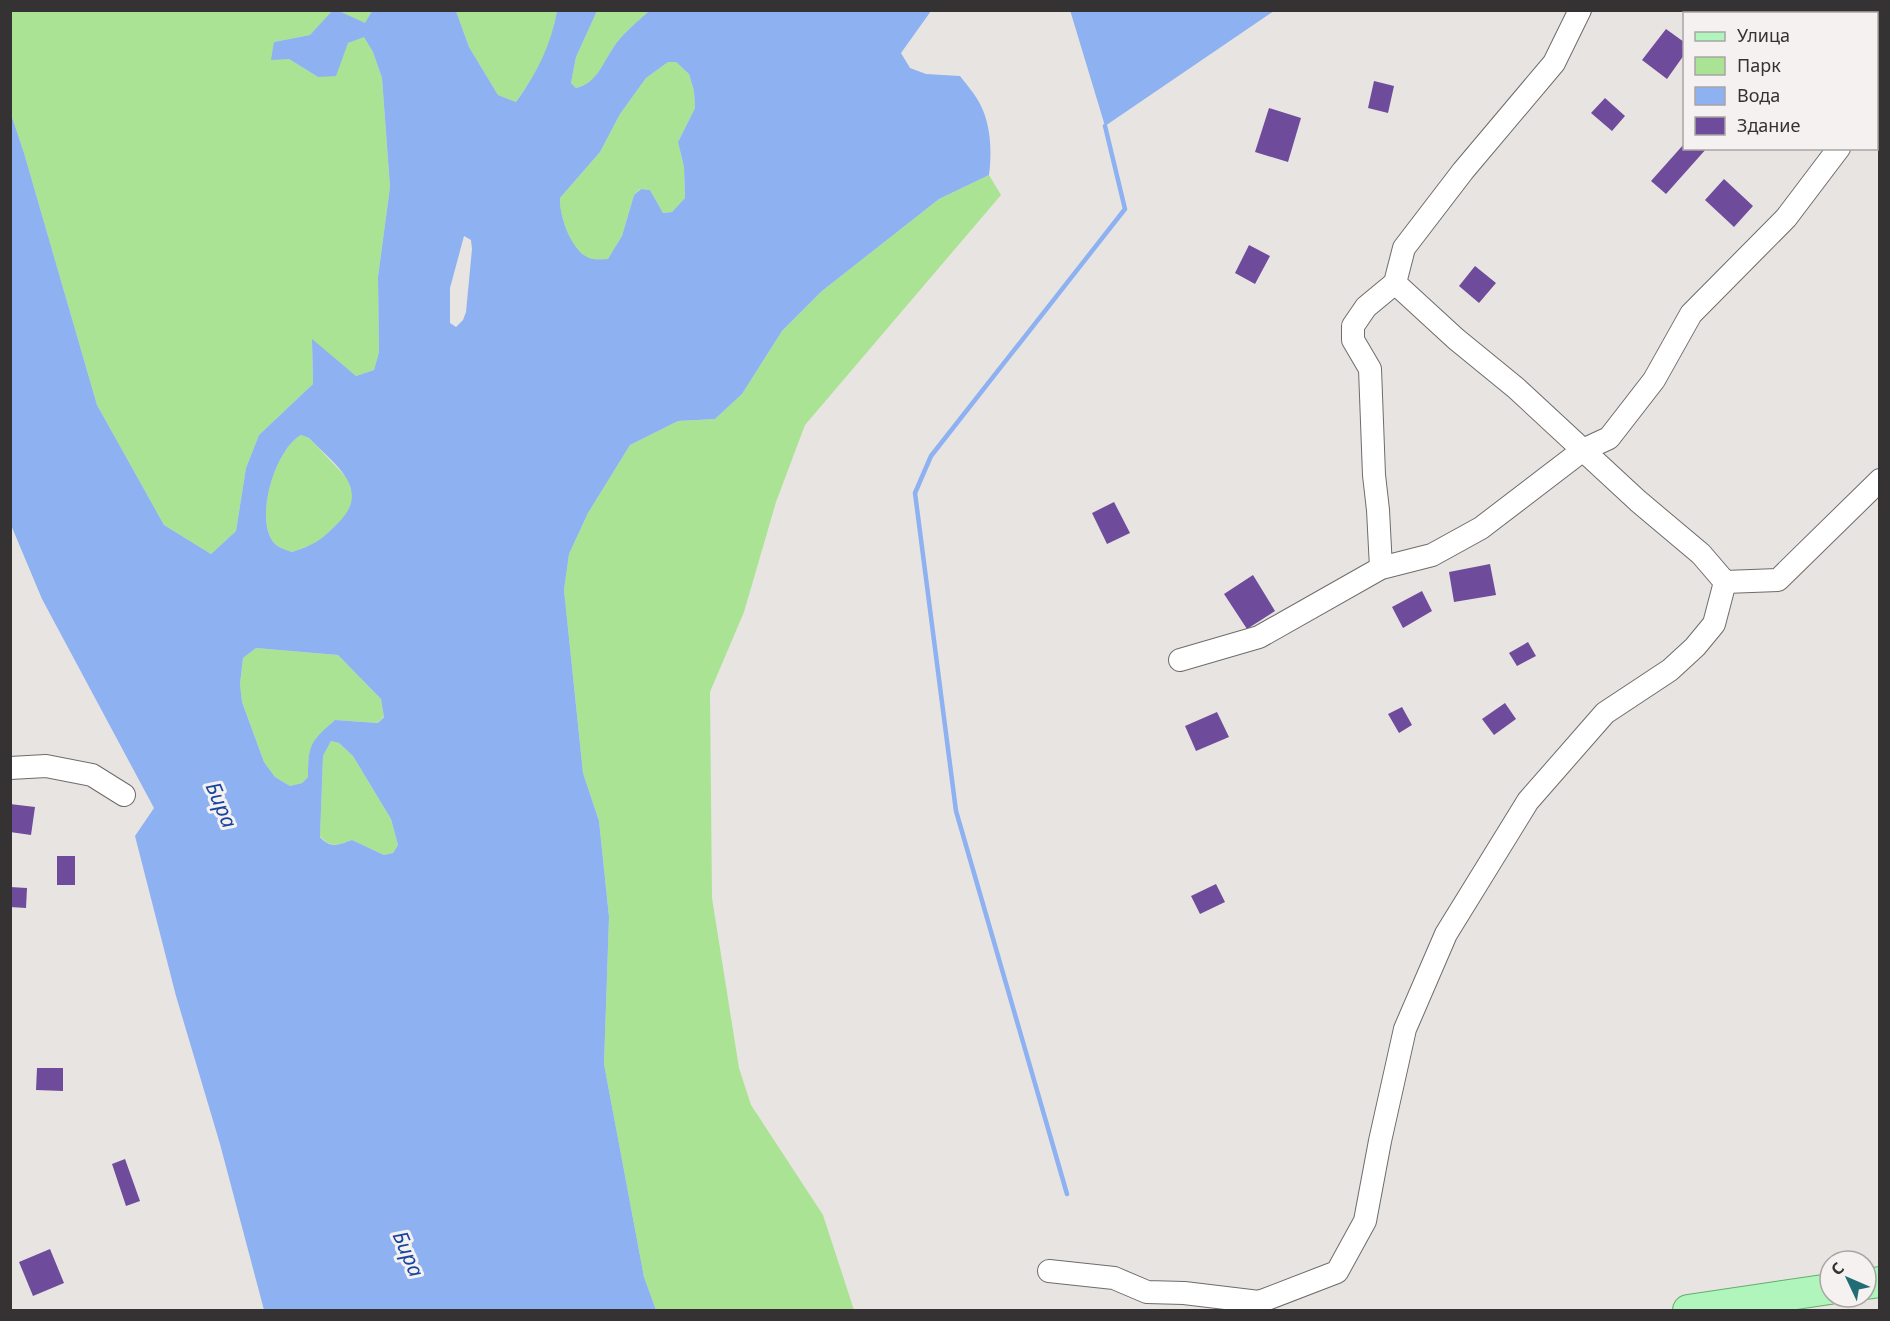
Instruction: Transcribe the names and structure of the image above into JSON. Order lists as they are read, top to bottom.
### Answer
{
  "water": ["Бира"],
  "legend": [
    "Улица",
    "Парк",
    "Вода",
    "Здание"
  ],
  "north": "top left"
}
